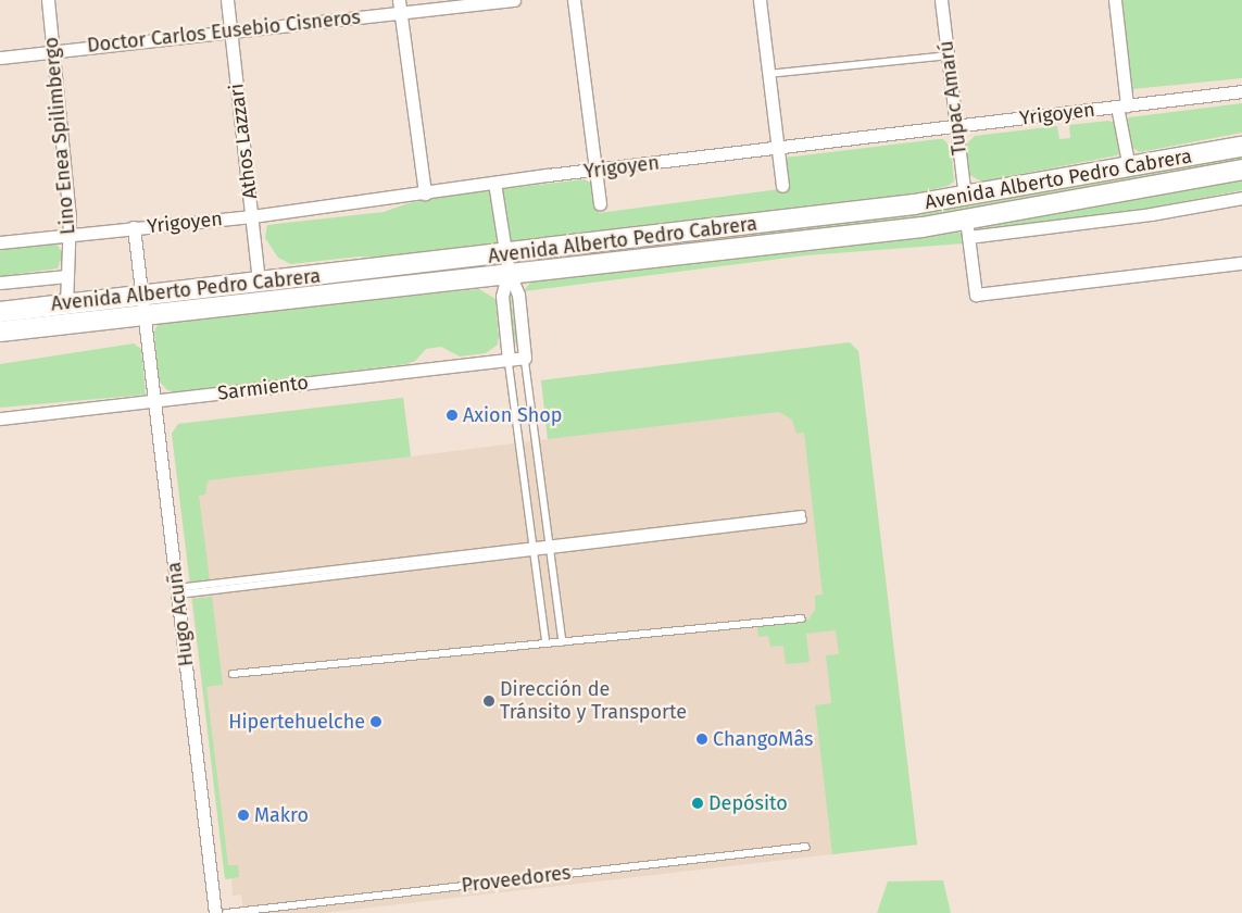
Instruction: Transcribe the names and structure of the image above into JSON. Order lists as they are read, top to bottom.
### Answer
{
  "streets": {
    "main road": ["Avenida Alberto Pedro Cabrera"],
    "street": [
      "Doctor Carlos Eusebio Cisneros",
      "Tupac Amarú",
      "Yrigoyen",
      "Lino Enea Spilimbergo",
      "Athos Lazzari",
      "Sarmiento",
      "Hugo Acuña"
    ],
    "lane": ["Proveedores"]
  },
  "crossings": [
    ["Doctor Carlos Eusebio Cisneros", "Lino Enea Spilimbergo"],
    ["Doctor Carlos Eusebio Cisneros", "Athos Lazzari"],
    ["Tupac Amarú", "Yrigoyen"],
    ["Tupac Amarú", "Avenida Alberto Pedro Cabrera"],
    ["Yrigoyen", "Lino Enea Spilimbergo"],
    ["Yrigoyen", "Athos Lazzari"],
    ["Lino Enea Spilimbergo", "Avenida Alberto Pedro Cabrera"],
    ["Athos Lazzari", "Avenida Alberto Pedro Cabrera"],
    ["Avenida Alberto Pedro Cabrera", "Hugo Acuña"],
    ["Sarmiento", "Hugo Acuña"]
  ],
  "places": [
    "Axion Shop",
    "Dirección de Tránsito y Transporte",
    "Hipertehuelche",
    "ChangoMâs",
    "Depósito",
    "Makro"
  ]
}
